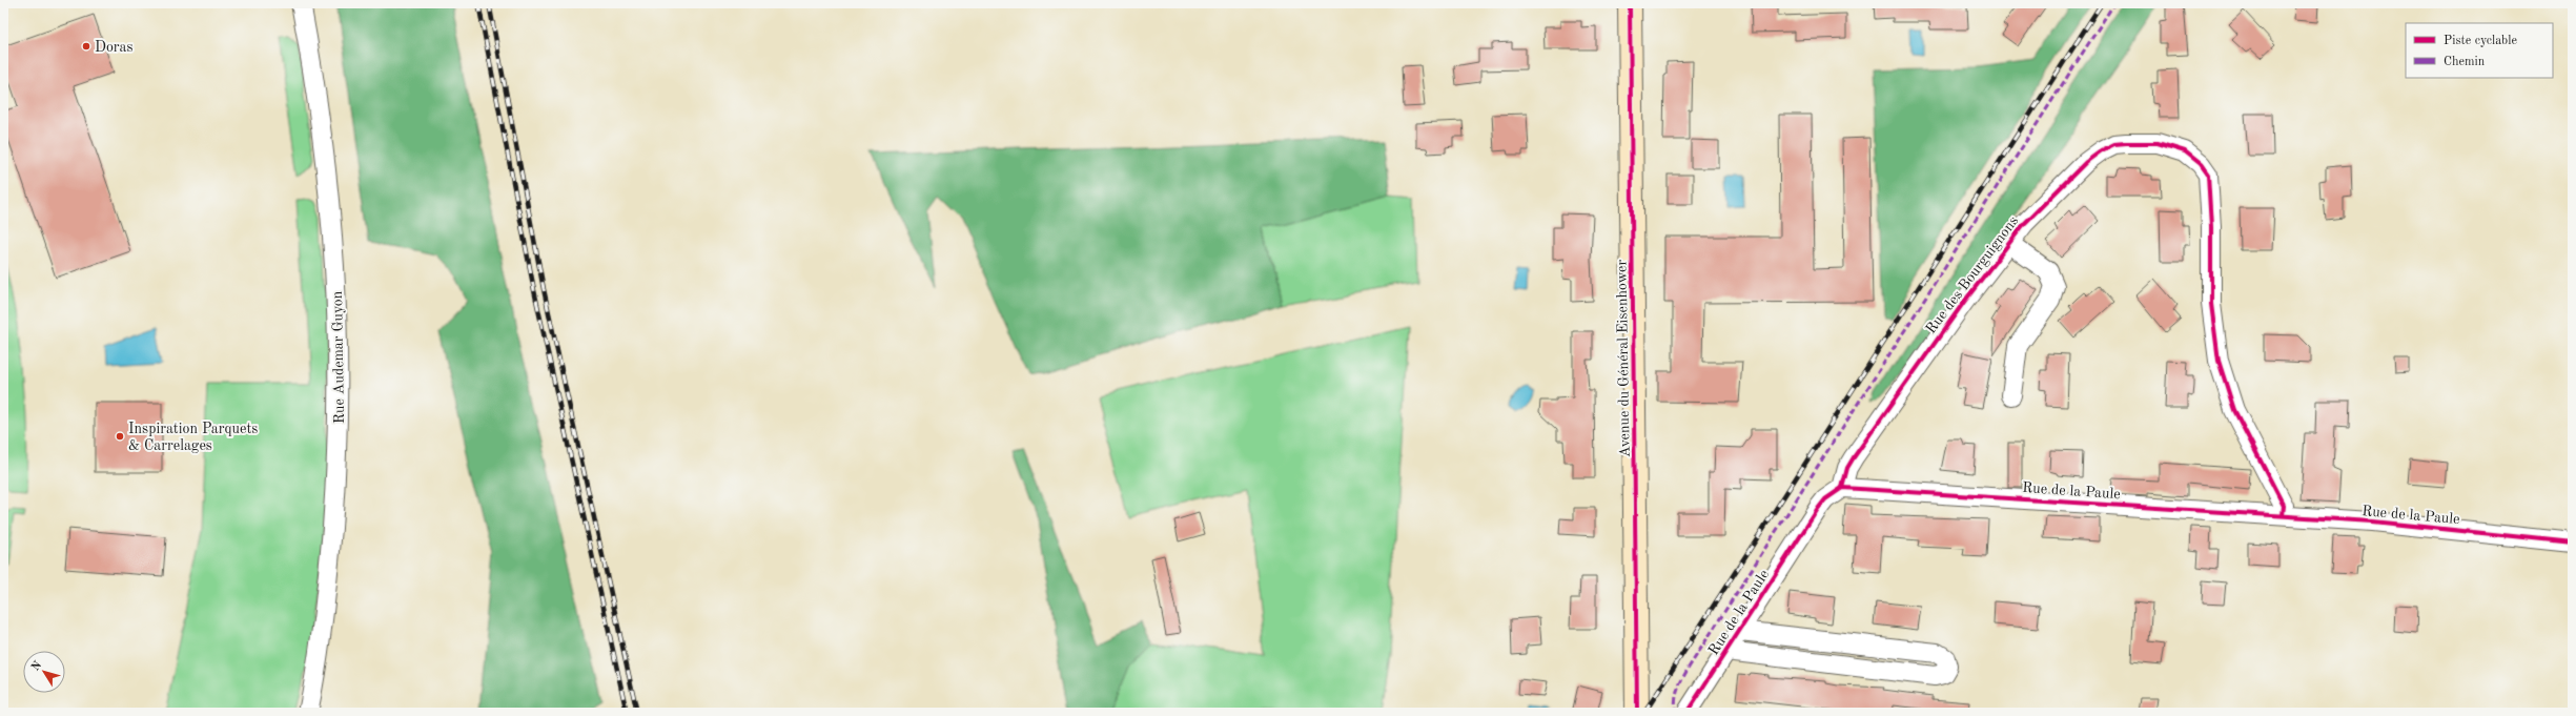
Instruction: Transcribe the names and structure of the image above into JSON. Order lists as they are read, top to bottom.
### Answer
{
  "streets": {
    "main road": ["Avenue du Général Eisenhower"],
    "street": ["Rue des Bourguignons", "Rue Audemar Guyon", "Rue de la Paule"]
  },
  "crossings": [
    ["Rue des Bourguignons", "Rue de la Paule"]
  ],
  "places": ["Doras", "Inspiration Parquets & Carrelages"],
  "legend": ["Piste cyclable", "Chemin"],
  "north": "top left"
}
